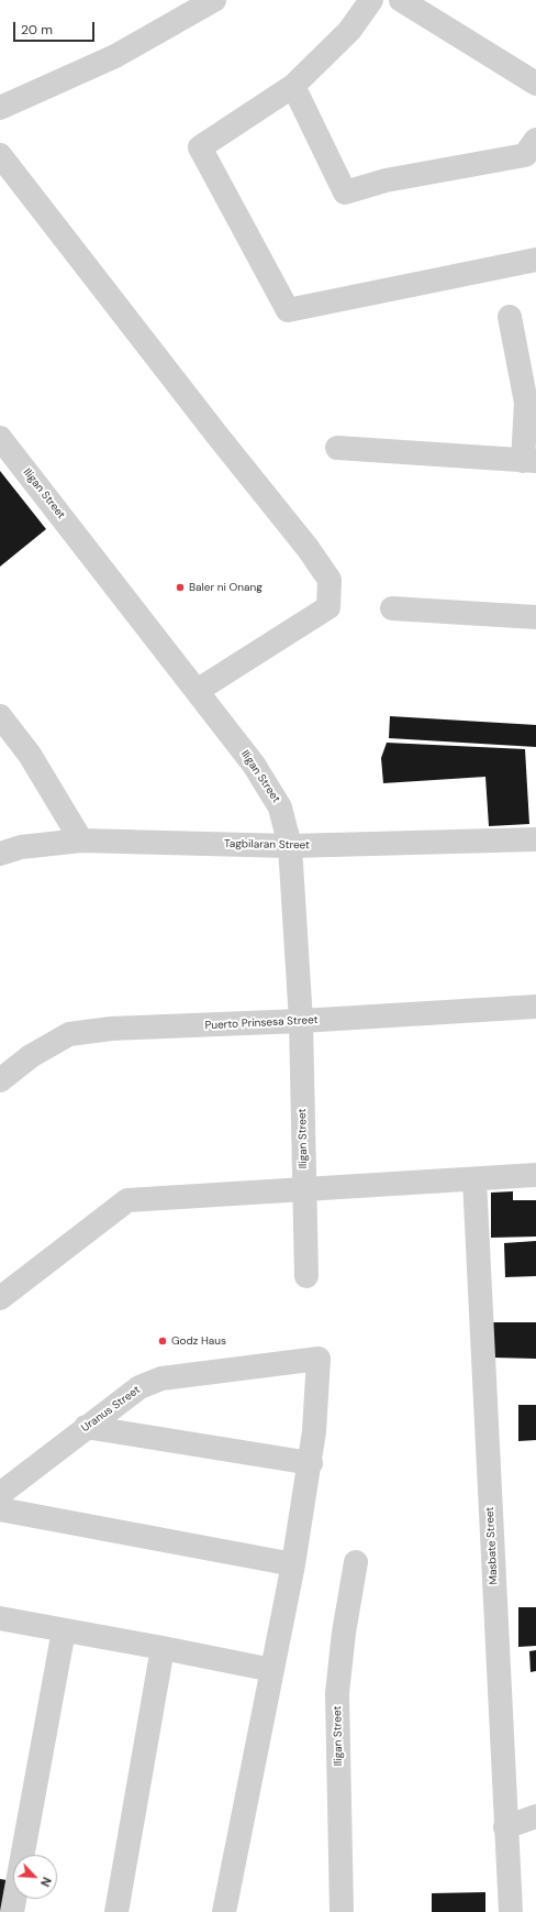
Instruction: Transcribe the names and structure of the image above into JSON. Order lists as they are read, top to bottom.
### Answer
{
  "streets": {
    "street": [
      "Iligan Street",
      "Tagbilaran Street",
      "Puerto Prinsesa Street",
      "Uranus Street",
      "Masbate Street"
    ]
  },
  "crossings": [
    ["Iligan Street", "Tagbilaran Street"],
    ["Iligan Street", "Puerto Prinsesa Street"]
  ],
  "places": ["Baler ni Onang", "Godz Haus"],
  "scale_bar": "20 m",
  "north": "bottom right"
}
